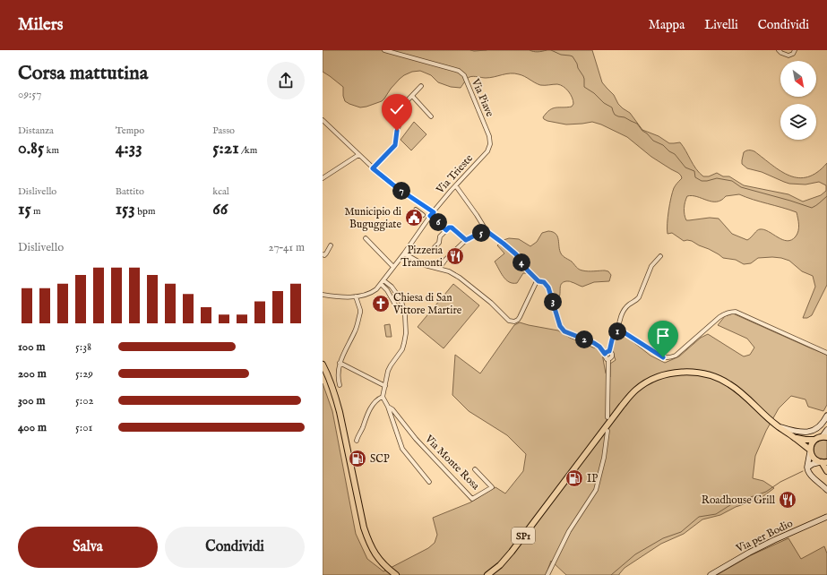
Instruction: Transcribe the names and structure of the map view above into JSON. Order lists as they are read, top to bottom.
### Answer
{
  "streets": {
    "main road": ["SP1"],
    "street": [
      "Via Piave",
      "Via Trieste",
      "Via Monte Rosa",
      "Via per Bodio"
    ]
  },
  "crossings": [
    ["Via Piave", "Via Trieste"]
  ],
  "places": {
    "public building": ["Municipio di Buguggiate"],
    "restaurant": ["Pizzeria Tramonti", "Roadhouse Grill"],
    "church": ["Chiesa di San Vittore Martire"],
    "fuel station": ["SCP", "IP"]
  },
  "north": "bottom right",
  "page": {
    "header": "Milers",
    "nav": ["Mappa", "Livelli", "Condividi"],
    "heading": ["Corsa mattutina", "09:57"],
    "stats": [
      ["Distanza", "0.85 km"],
      ["Tempo", "4:33"],
      ["Passo", "5:21 /km"],
      ["Dislivello", "15 m"],
      ["Battito", "153 bpm"],
      ["kcal", "66"]
    ],
    "pins": [
      "7",
      "6",
      "5",
      "4",
      "3",
      "1",
      "2"
    ],
    "chart": ["Dislivello", "27–41 m"],
    "list": [
      {
        "name": "100 m",
        "note": "5:38"
      },
      {
        "name": "200 m",
        "note": "5:29"
      },
      {
        "name": "300 m",
        "note": "5:02"
      },
      {
        "name": "400 m",
        "note": "5:01"
      }
    ],
    "buttons": ["Salva", "Condividi"]
  }
}
